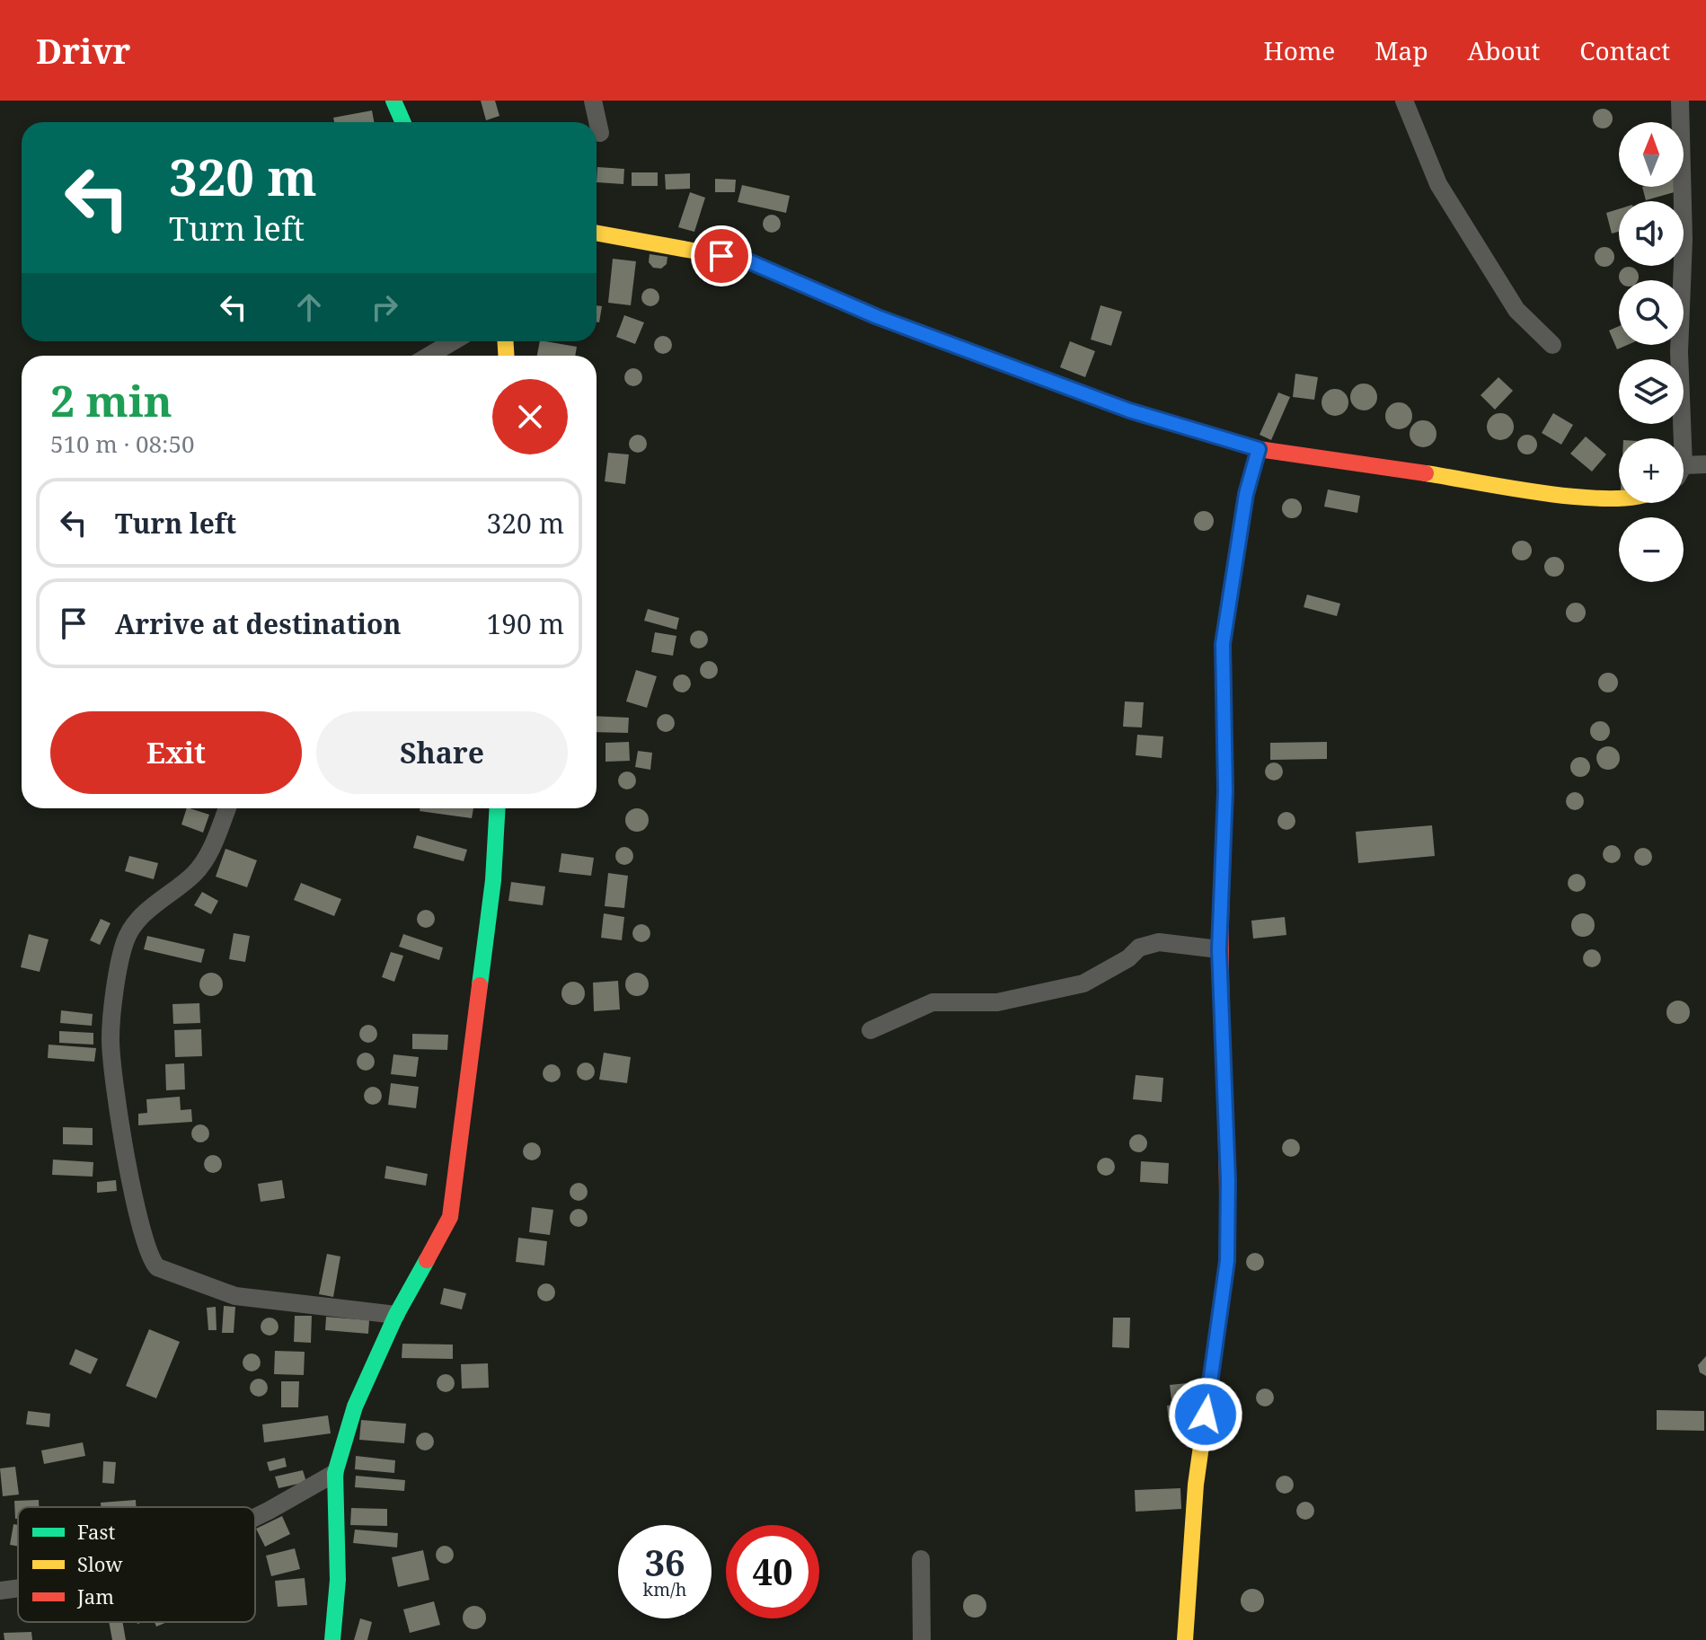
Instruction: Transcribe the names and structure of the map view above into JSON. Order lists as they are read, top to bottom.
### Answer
{
  "legend": ["Fast", "Slow", "Jam"],
  "north": "top",
  "page": {
    "header": "Drivr",
    "nav": [
      "Home",
      "Map",
      "About",
      "Contact"
    ],
    "map_buttons": ["+", "−"],
    "turn": ["320 m", "Turn left"],
    "heading": ["2 min", "510 m · 08:50"],
    "list": [
      {
        "name": "Turn left",
        "value": "320 m"
      },
      {
        "name": "Arrive at destination",
        "value": "190 m"
      }
    ],
    "buttons": ["Exit", "Share"],
    "speed": "36 km/h",
    "limit": "40"
  }
}
